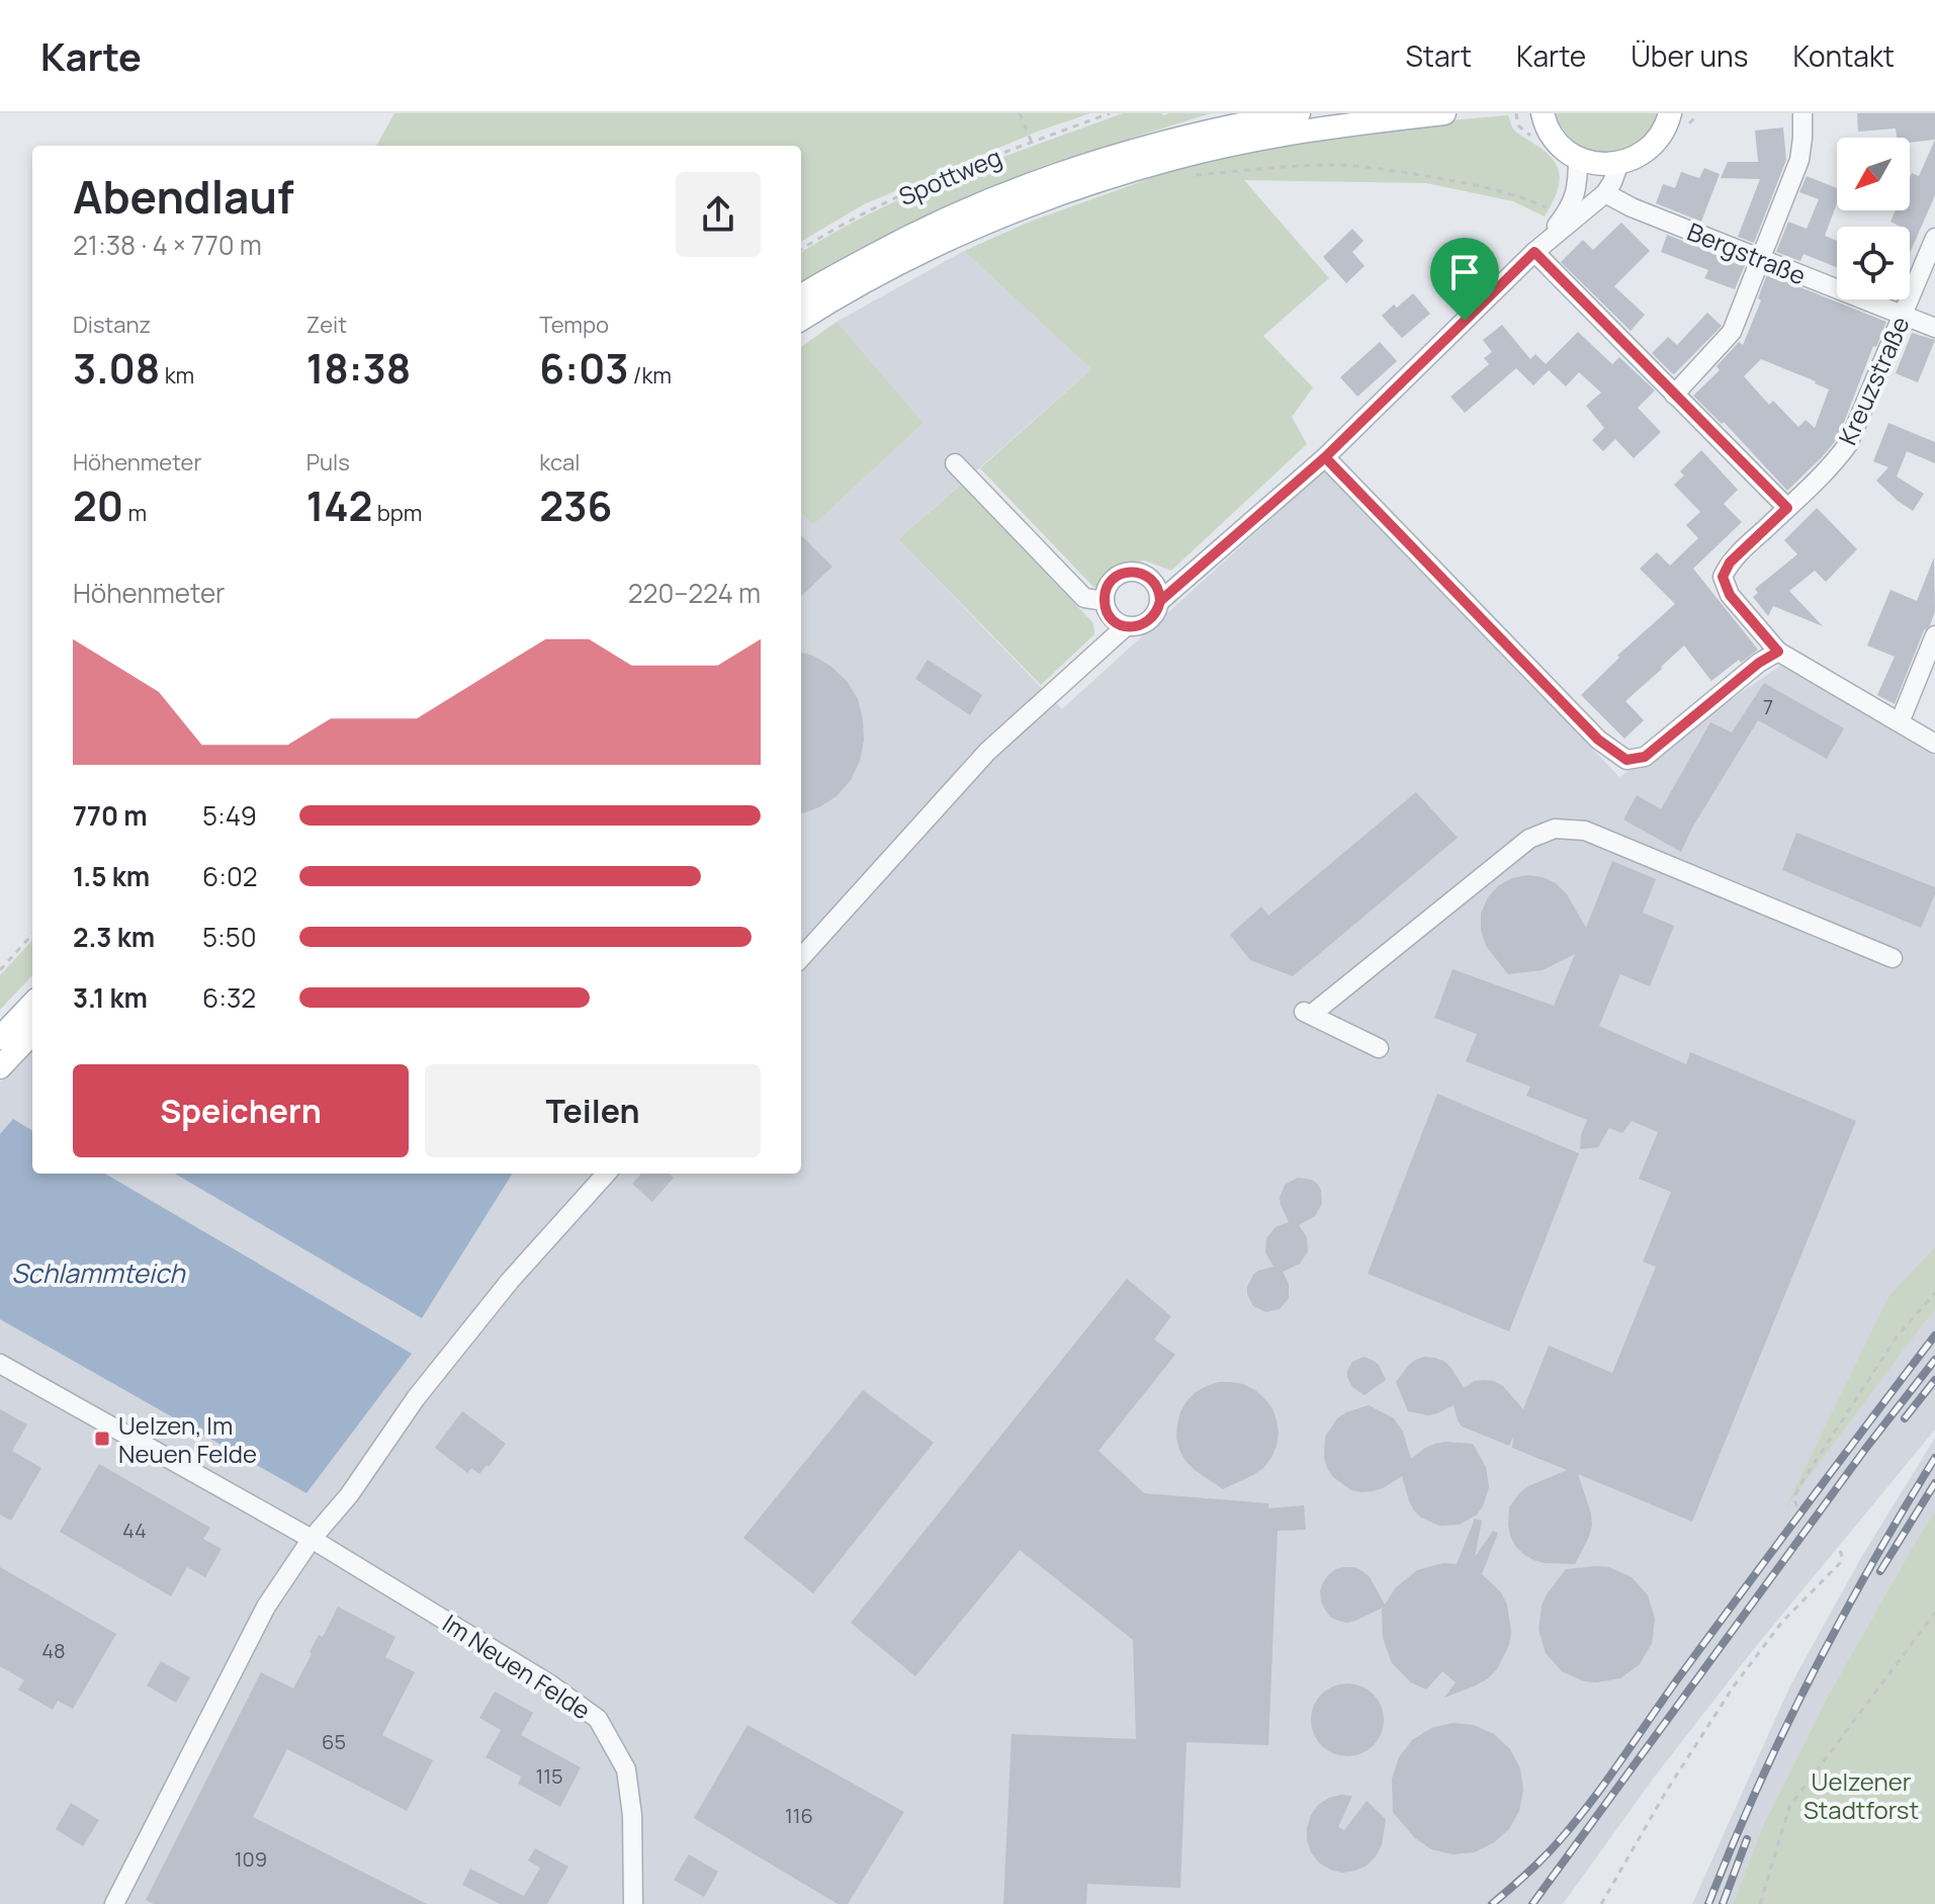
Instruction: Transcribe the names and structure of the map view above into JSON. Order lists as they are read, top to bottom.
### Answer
{
  "streets": {
    "street": ["Bergstraße", "Kreuzstraße", "Im Neuen Felde"],
    "path": ["Spottweg"]
  },
  "crossings": [
    ["Bergstraße", "Kreuzstraße"]
  ],
  "water": ["Schlammteich"],
  "parks": ["Uelzener Stadtforst"],
  "places": {
    "transit": ["Uelzen, Im Neuen Felde"]
  },
  "house_numbers": [
    "7",
    "44",
    "48",
    "65",
    "115",
    "116",
    "109"
  ],
  "north": "bottom left",
  "page": {
    "header": "Karte",
    "nav": [
      "Start",
      "Karte",
      "Über uns",
      "Kontakt"
    ],
    "heading": ["Abendlauf", "21:38 · 4 × 770 m"],
    "stats": [
      ["Distanz", "3.08 km"],
      ["Zeit", "18:38"],
      ["Tempo", "6:03 /km"],
      ["Höhenmeter", "20 m"],
      ["Puls", "142 bpm"],
      ["kcal", "236"]
    ],
    "chart": ["Höhenmeter", "220–224 m"],
    "list": [
      {
        "name": "770 m",
        "note": "5:49"
      },
      {
        "name": "1.5 km",
        "note": "6:02"
      },
      {
        "name": "2.3 km",
        "note": "5:50"
      },
      {
        "name": "3.1 km",
        "note": "6:32"
      }
    ],
    "buttons": ["Speichern", "Teilen"]
  }
}
